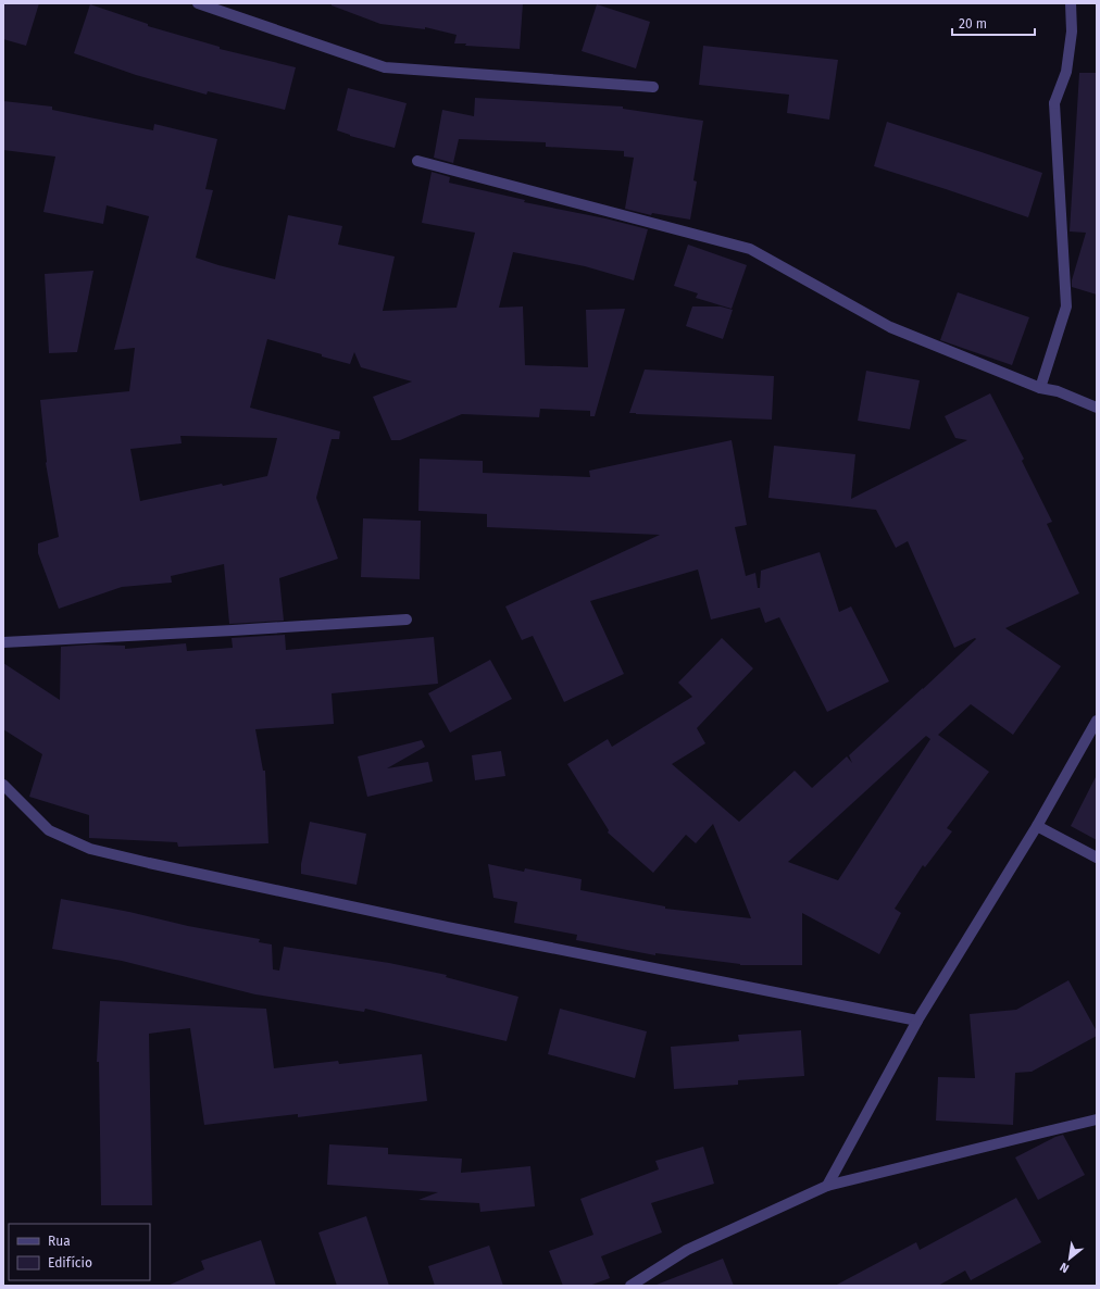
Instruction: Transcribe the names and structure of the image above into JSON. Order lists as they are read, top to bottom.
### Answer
{
  "legend": ["Rua", "Edifício"],
  "scale_bar": "20 m",
  "north": "bottom left"
}
